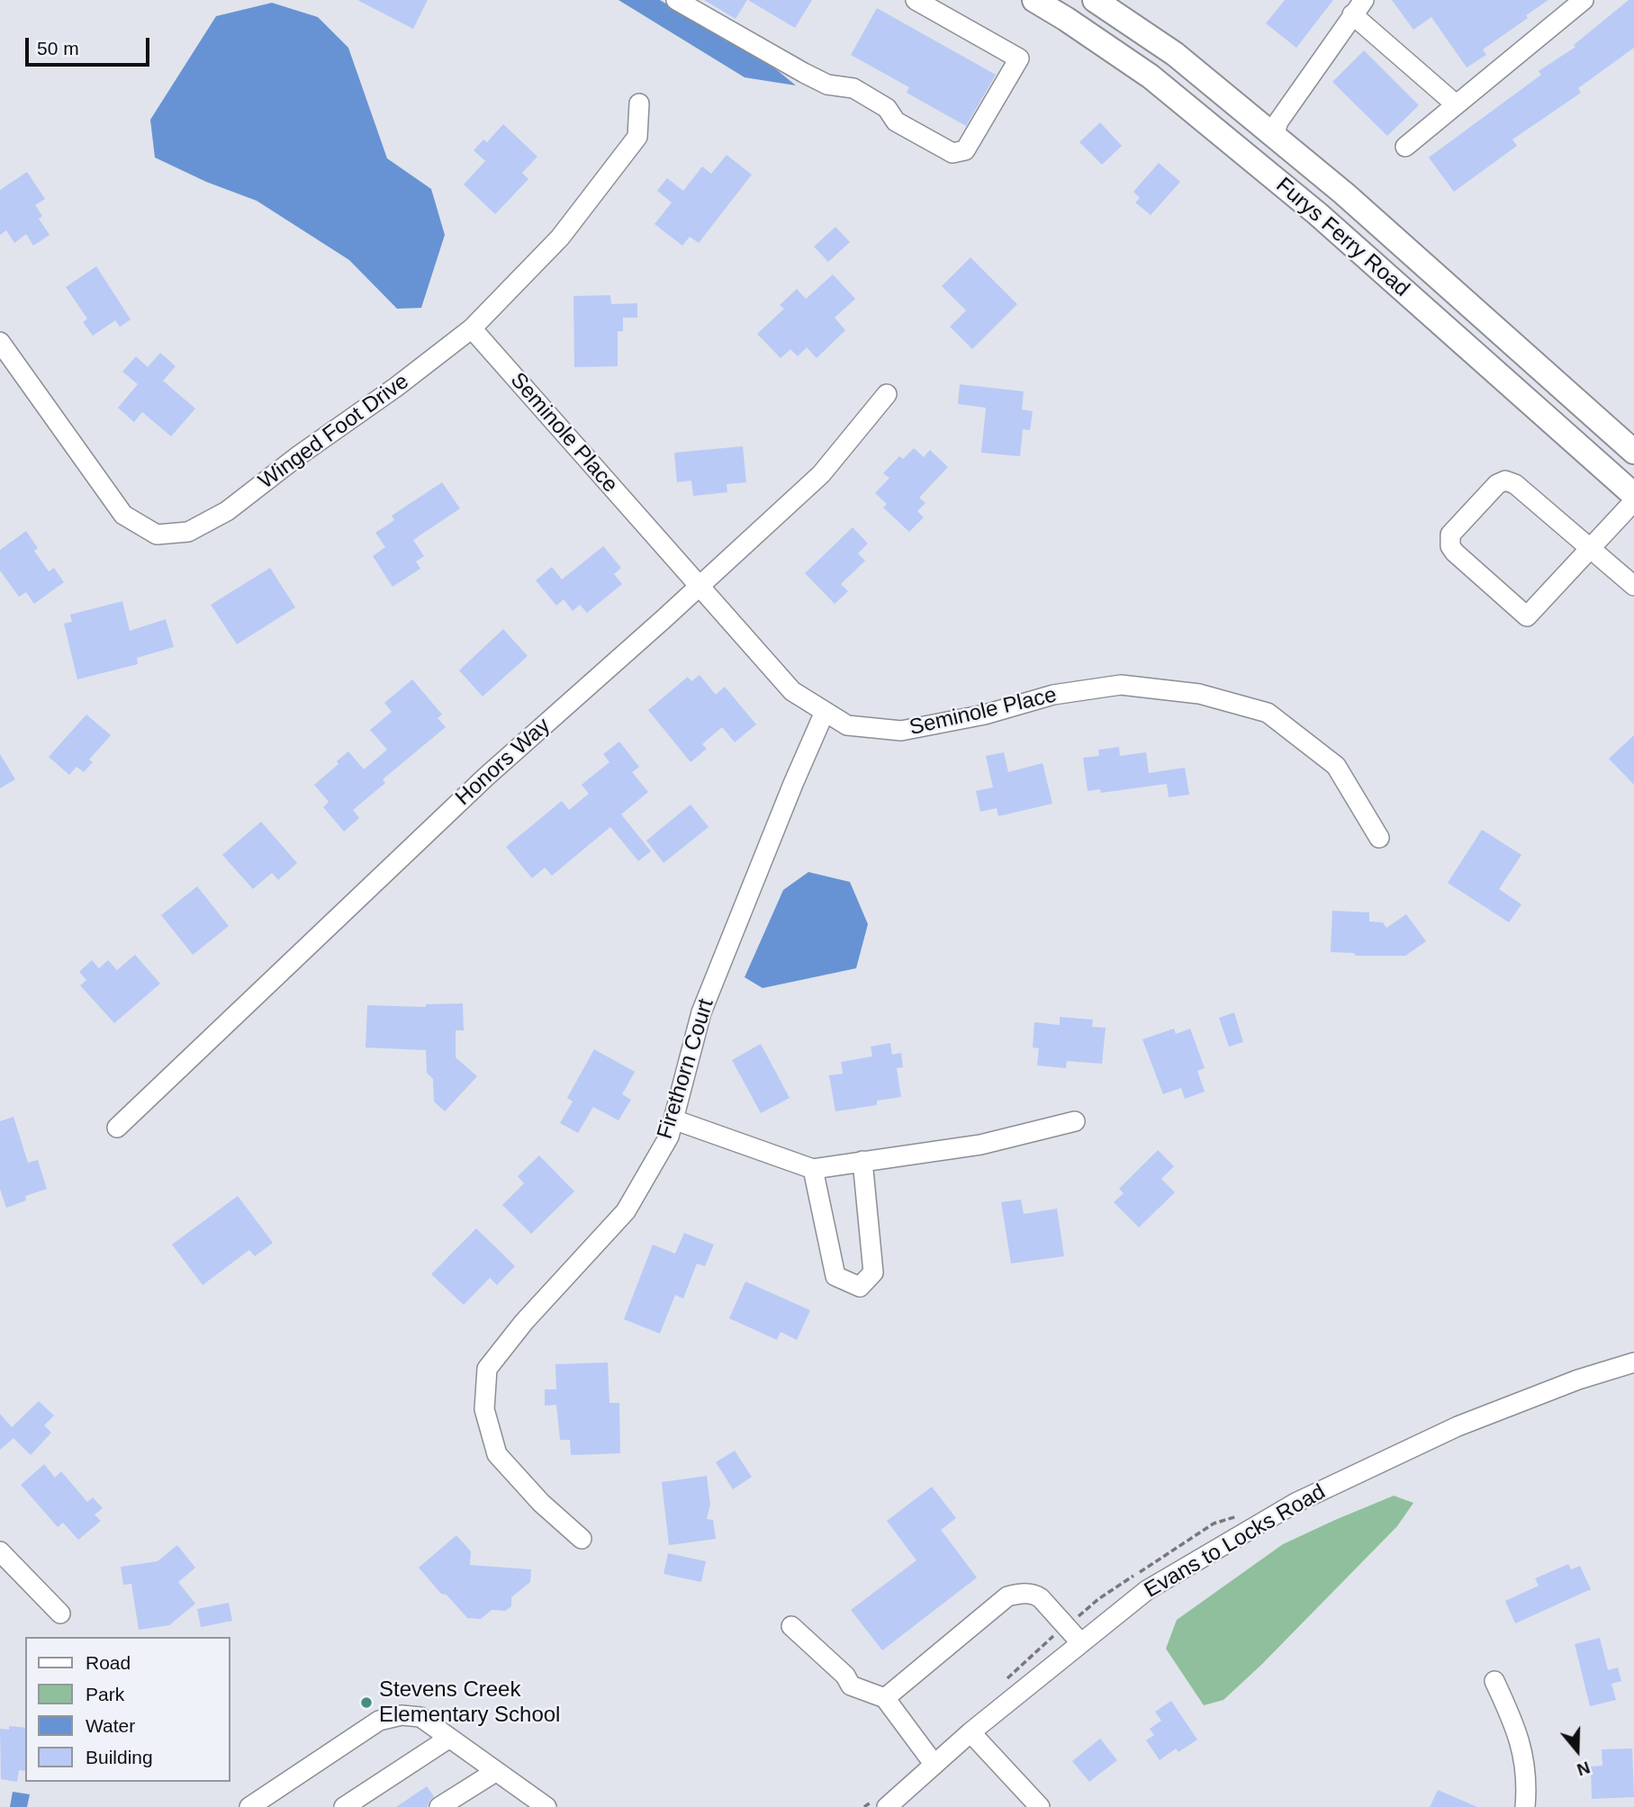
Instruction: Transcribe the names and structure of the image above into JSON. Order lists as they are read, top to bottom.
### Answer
{
  "streets": {
    "main road": ["Furys Ferry Road"],
    "street": [
      "Winged Foot Drive",
      "Seminole Place",
      "Honors Way",
      "Firethorn Court",
      "Evans to Locks Road"
    ]
  },
  "crossings": [
    ["Winged Foot Drive", "Seminole Place"],
    ["Seminole Place", "Honors Way"],
    ["Seminole Place", "Firethorn Court"]
  ],
  "places": ["Stevens Creek Elementary School"],
  "legend": [
    "Road",
    "Park",
    "Water",
    "Building"
  ],
  "scale_bar": "50 m",
  "north": "bottom"
}
